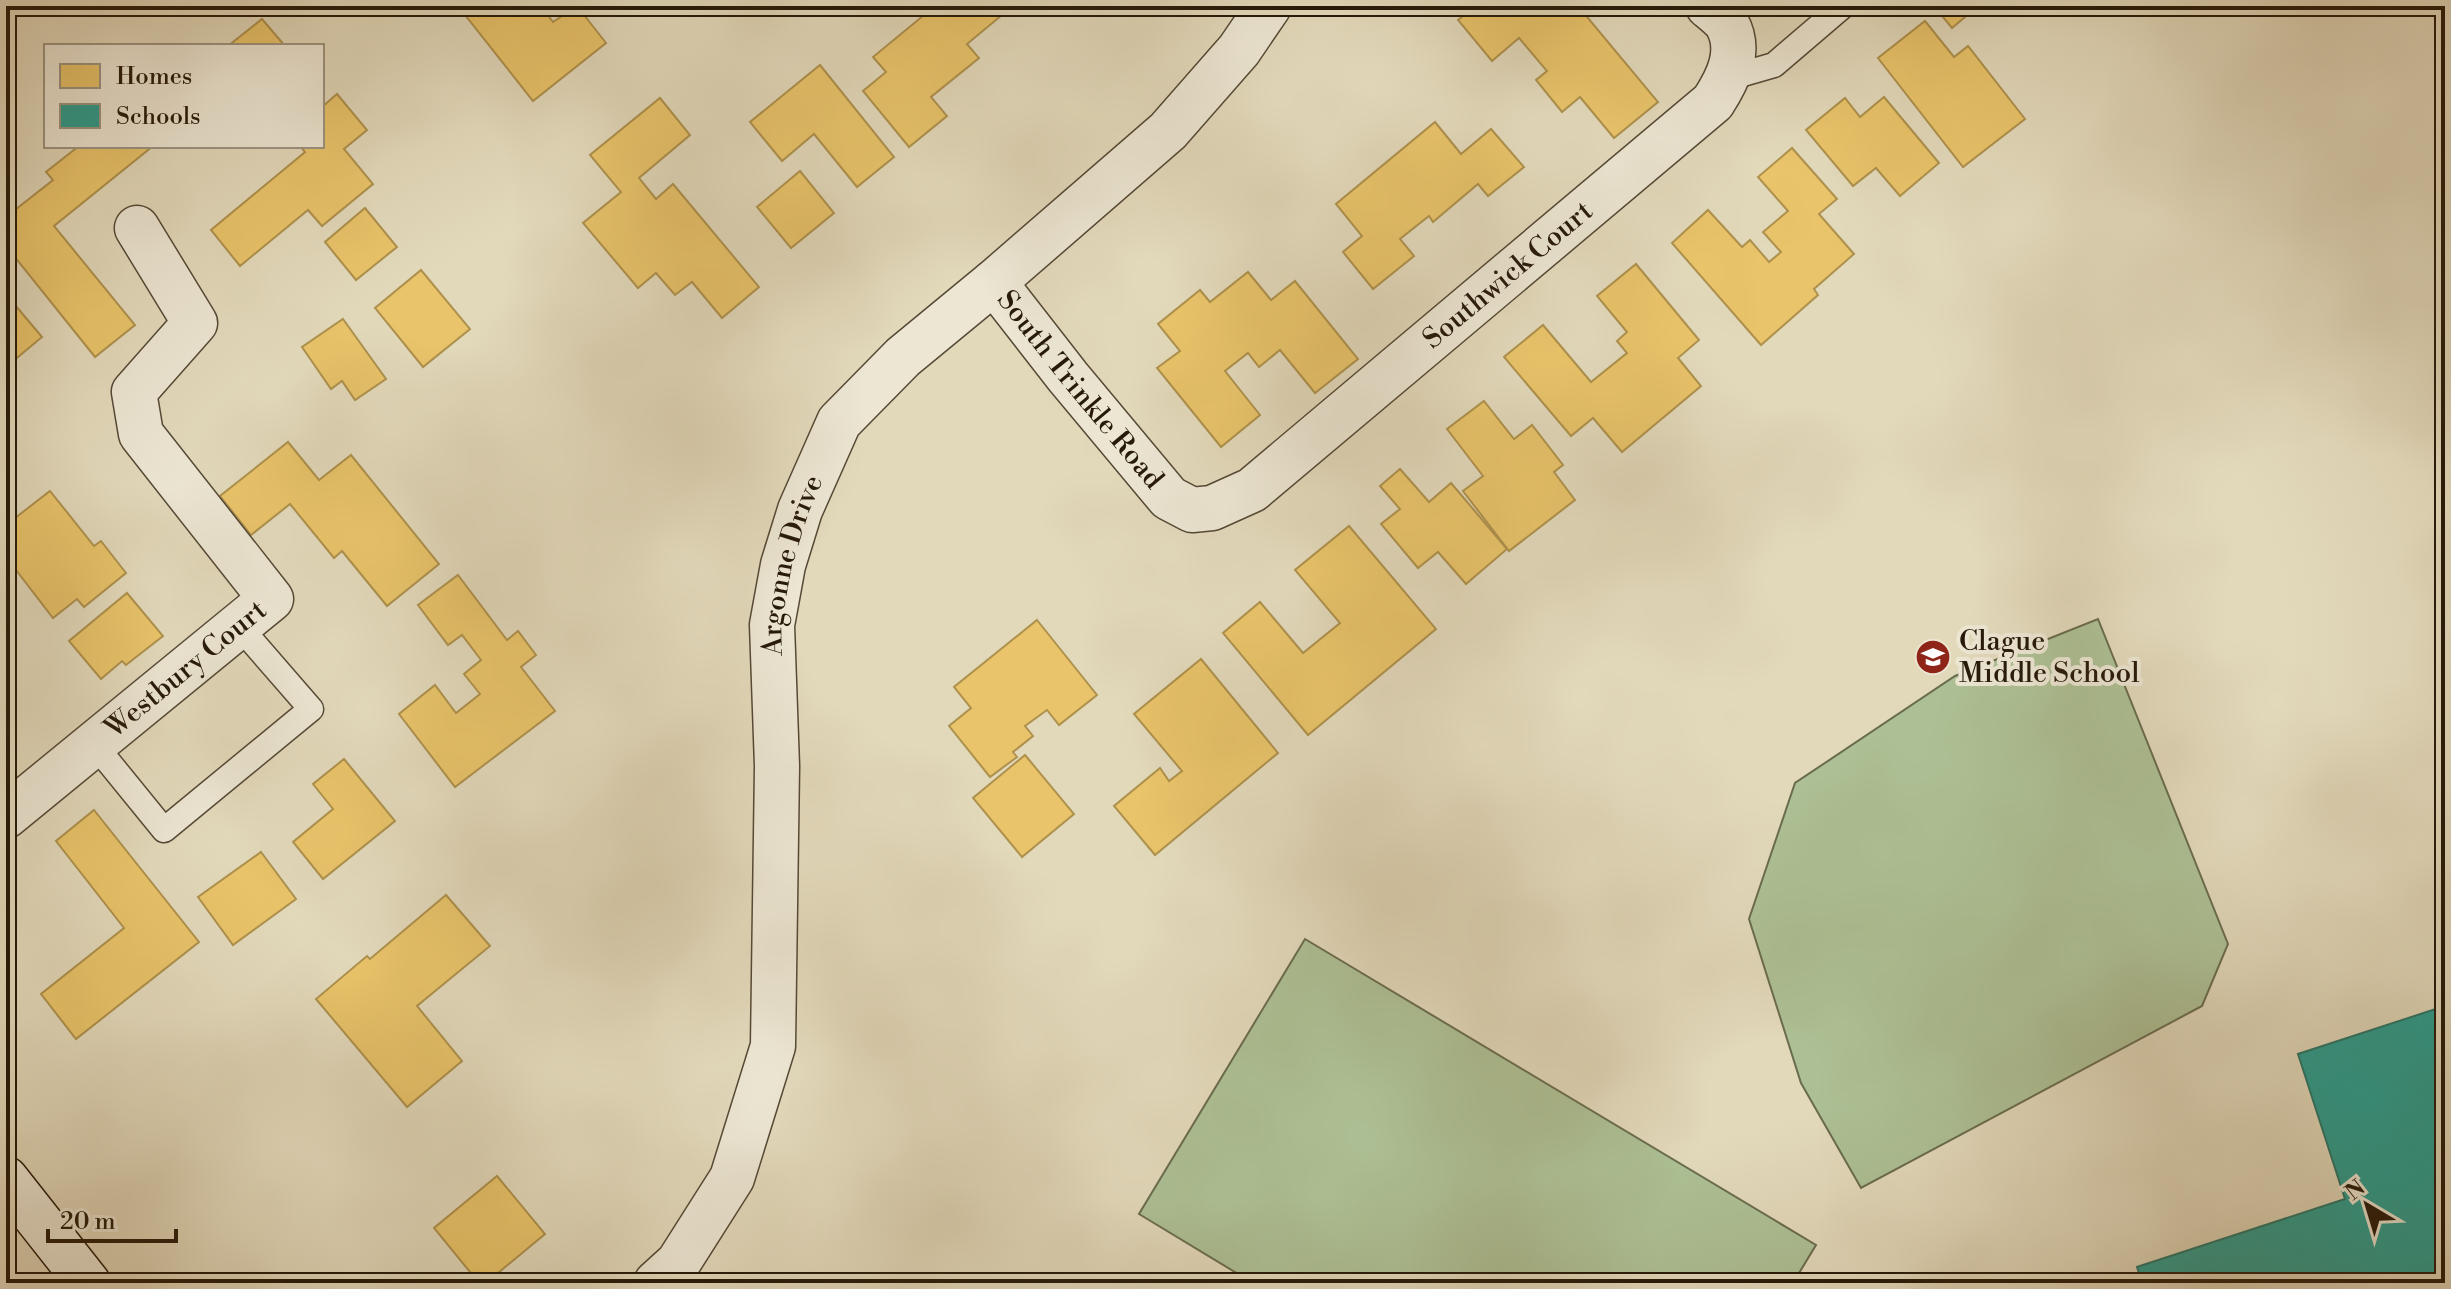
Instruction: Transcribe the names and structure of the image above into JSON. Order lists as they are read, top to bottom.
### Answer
{
  "streets": {
    "street": [
      "Southwick Court",
      "South Trinkle Road",
      "Argonne Drive",
      "Westbury Court"
    ]
  },
  "crossings": [
    ["Southwick Court", "South Trinkle Road"],
    ["South Trinkle Road", "Argonne Drive"]
  ],
  "places": {
    "school or university": ["Clague Middle School"]
  },
  "legend": ["Homes", "Schools"],
  "scale_bar": "20 m",
  "north": "top left"
}
